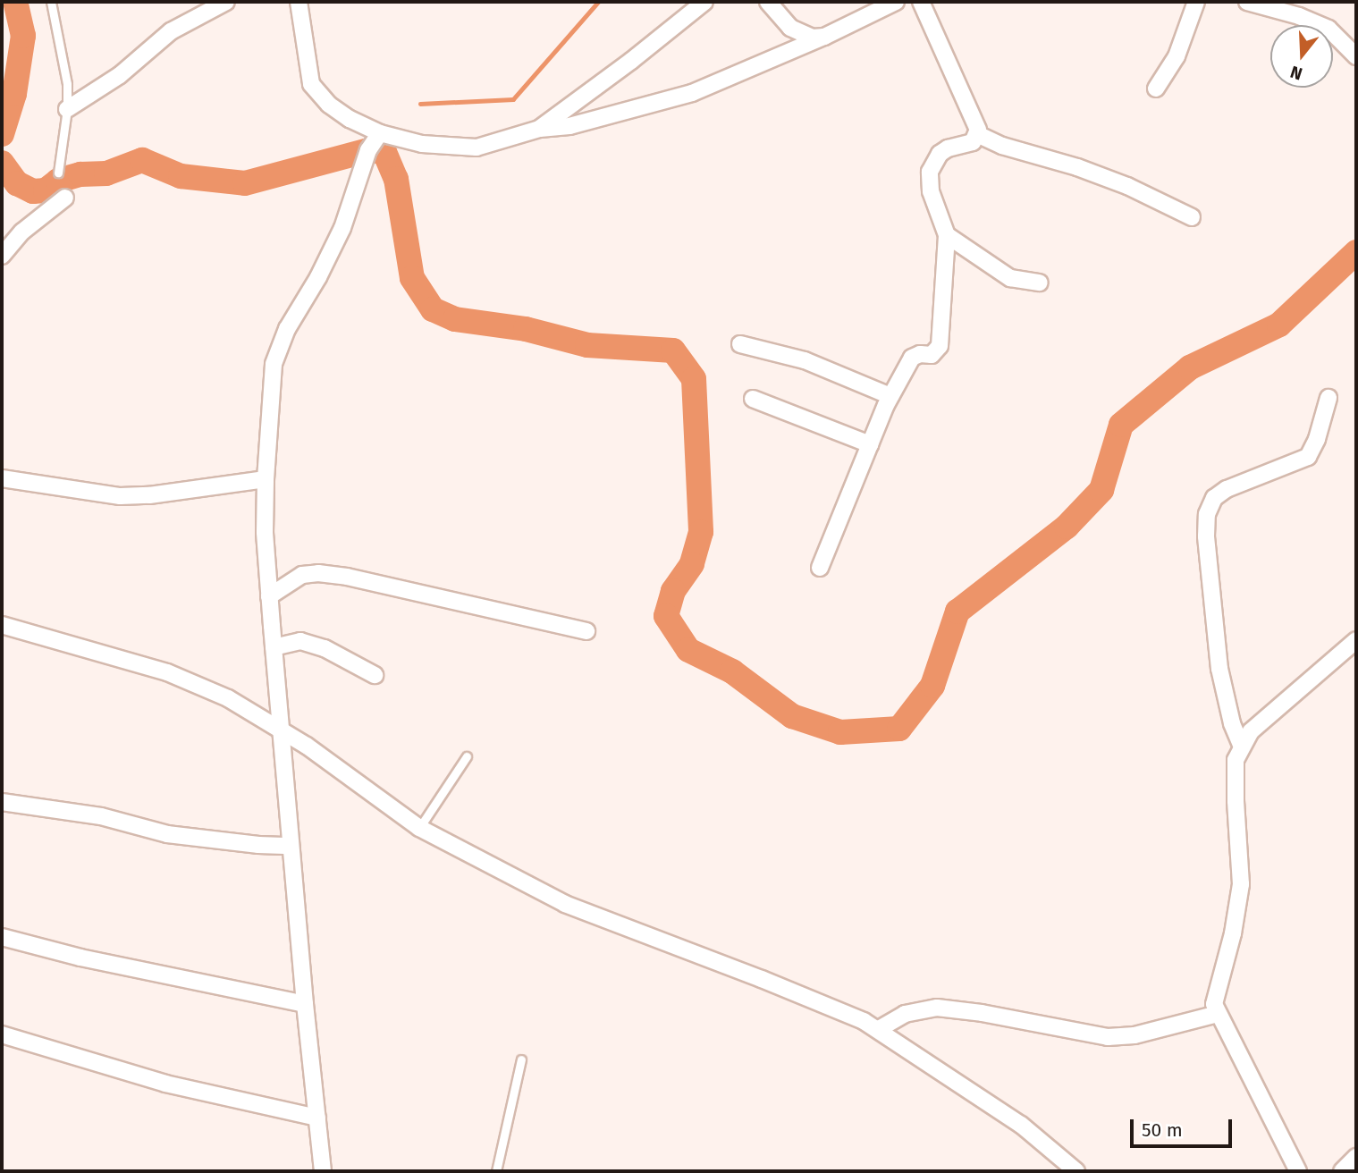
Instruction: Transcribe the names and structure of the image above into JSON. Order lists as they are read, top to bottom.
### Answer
{
  "scale_bar": "50 m",
  "north": "bottom"
}
